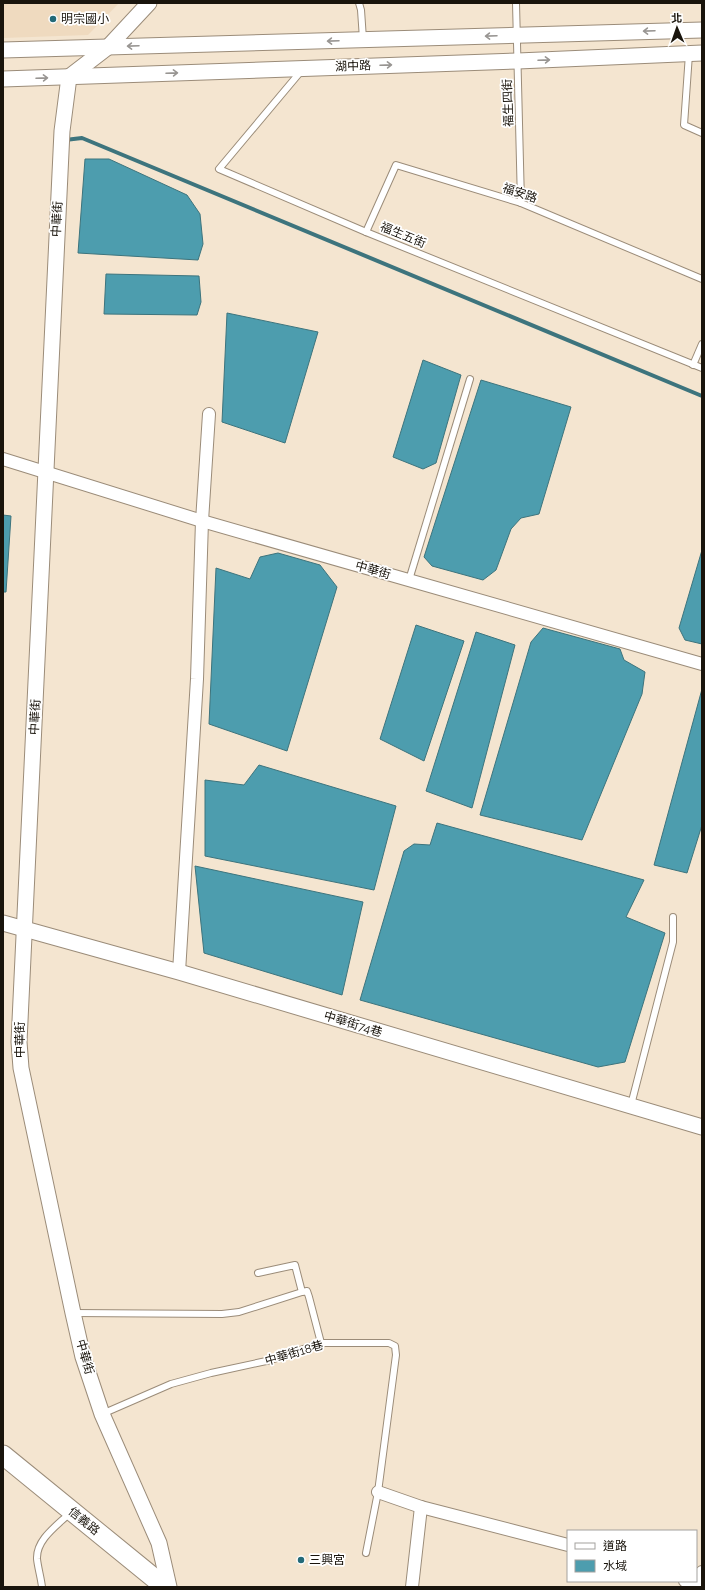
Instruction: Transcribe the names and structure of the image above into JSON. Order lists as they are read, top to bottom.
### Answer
{
  "streets": {
    "main road": ["信義路"],
    "street": ["湖中路", "中華街", "中華街74巷"],
    "lane": [
      "福生四街",
      "福安路",
      "福生五街",
      "中華街18巷"
    ]
  },
  "crossings": [
    ["湖中路", "福生四街"],
    ["湖中路", "中華街"],
    ["湖中路", "福生五街"],
    ["福生四街", "福安路"],
    ["福安路", "福生五街"],
    ["中華街", "中華街74巷"],
    ["中華街", "中華街18巷"]
  ],
  "places": ["明宗國小", "三興宮"],
  "legend": ["道路", "水域"],
  "north": "top"
}
